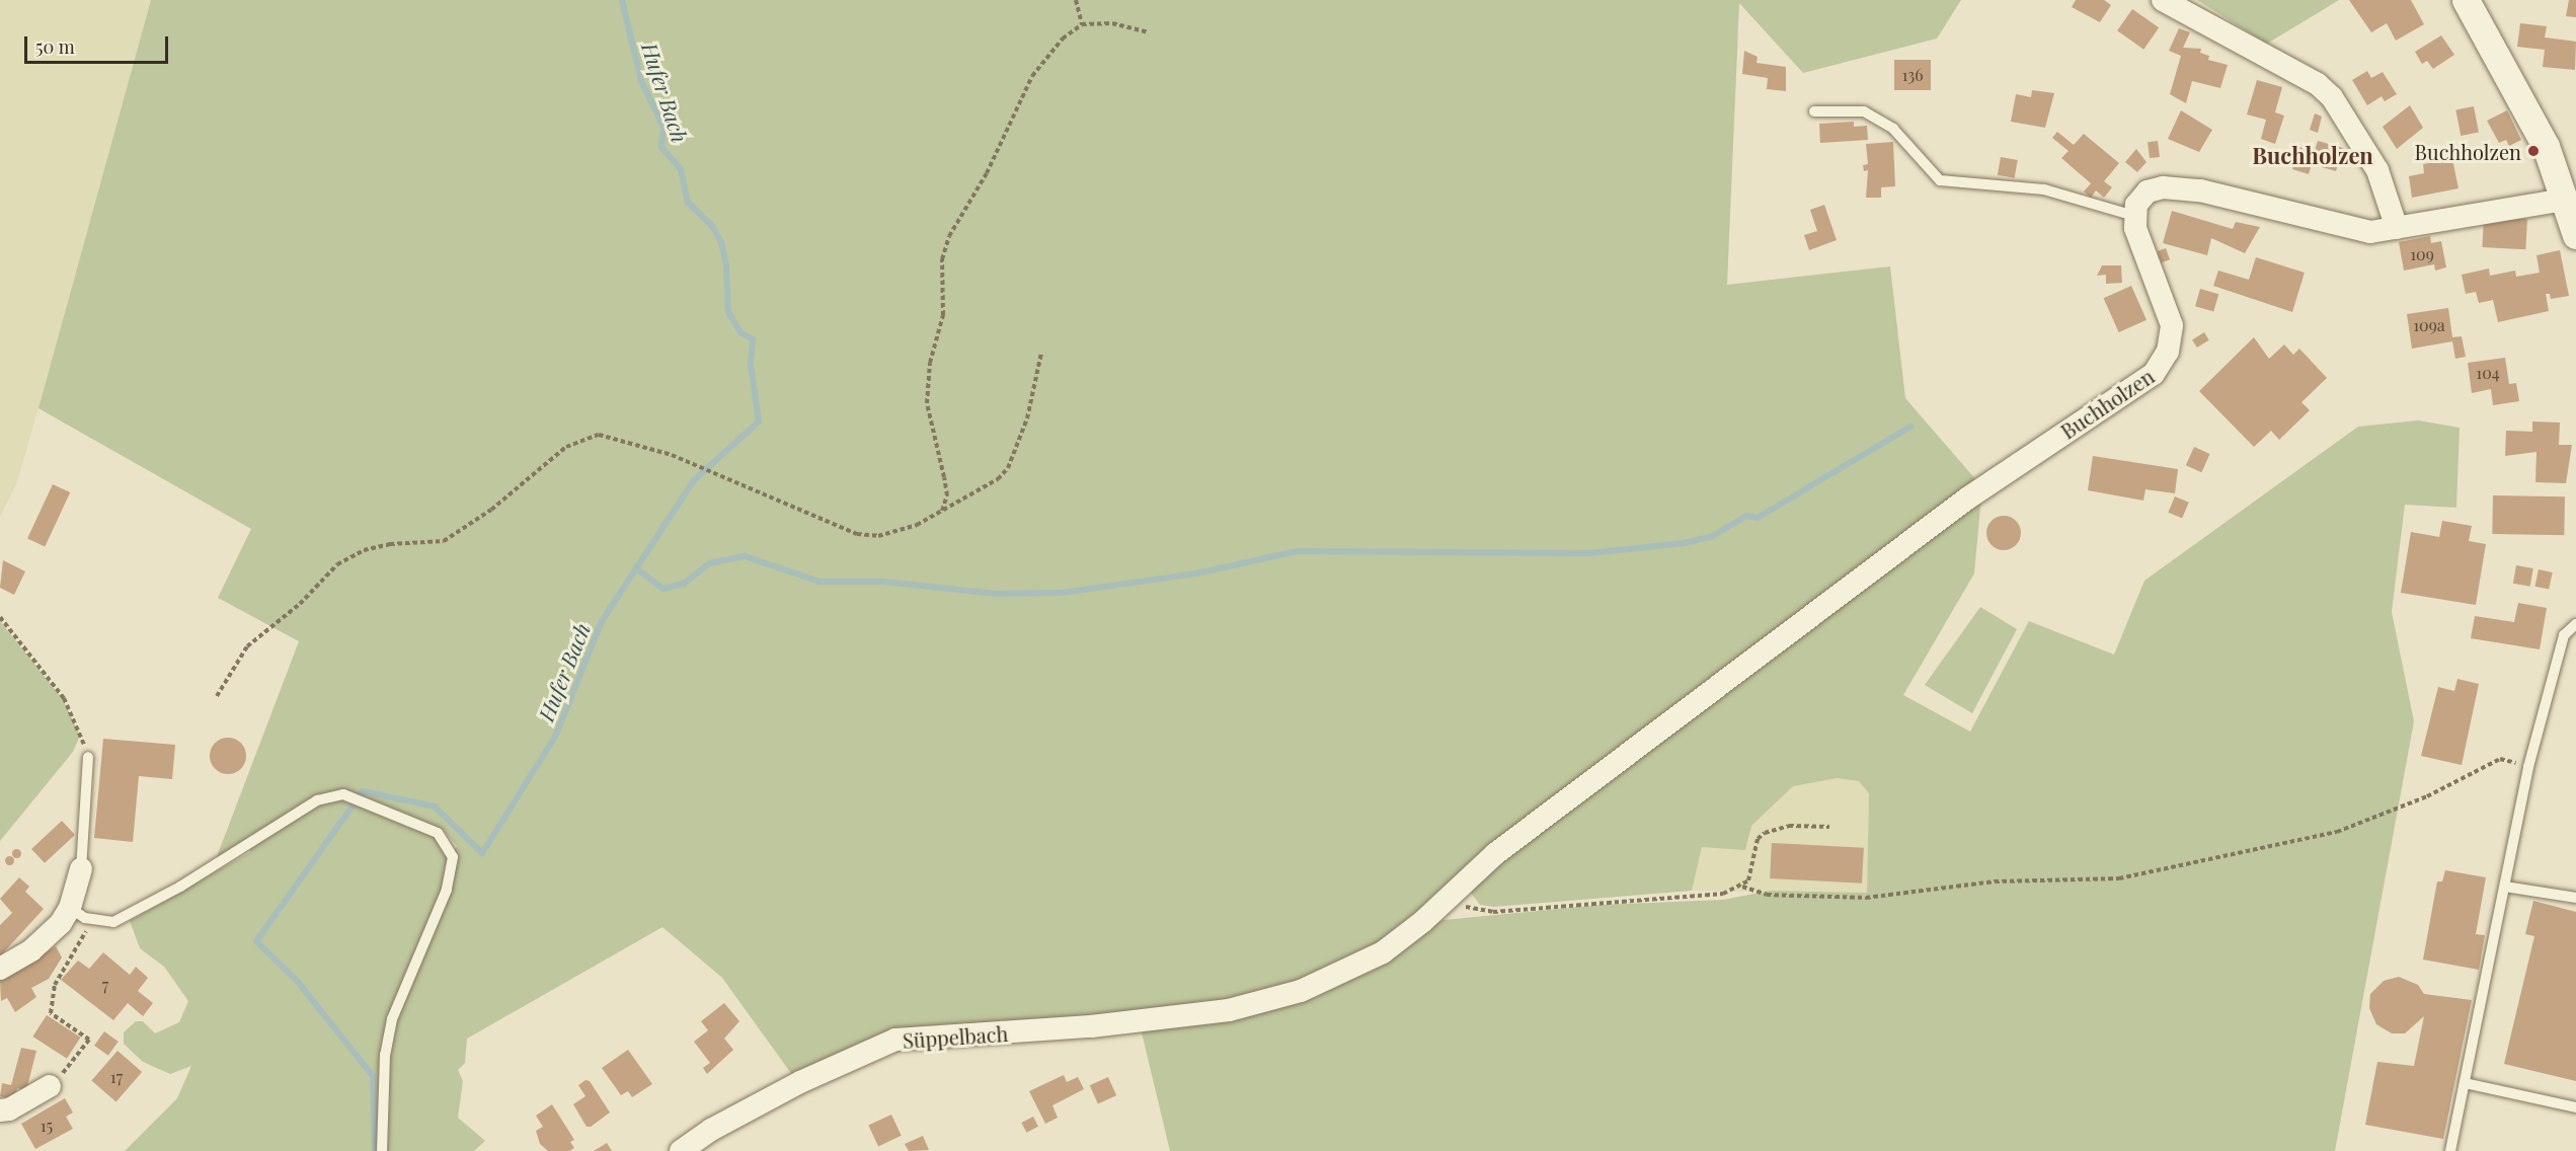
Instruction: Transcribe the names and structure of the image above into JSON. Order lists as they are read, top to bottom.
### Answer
{
  "streets": {
    "street": ["Buchholzen", "Süppelbach"]
  },
  "crossings": [
    ["Buchholzen", "Süppelbach"]
  ],
  "districts": ["Buchholzen"],
  "water": ["Hufer Bach"],
  "places": ["Buchholzen"],
  "house_numbers": [
    "136",
    "109",
    "109a",
    "104",
    "7",
    "17",
    "15"
  ],
  "scale_bar": "50 m"
}
